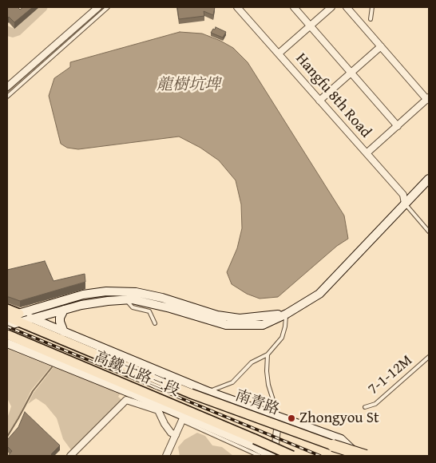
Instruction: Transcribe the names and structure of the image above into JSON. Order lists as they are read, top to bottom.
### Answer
{
  "streets": {
    "main road": ["高鐵北路三段", "南青路"],
    "street": ["Hangfu 8th Road"],
    "lane": ["7-1-12M"]
  },
  "crossings": [
    ["高鐵北路三段", "南青路"]
  ],
  "water": ["龍樹坑埤"],
  "places": ["Zhongyou St"]
}
